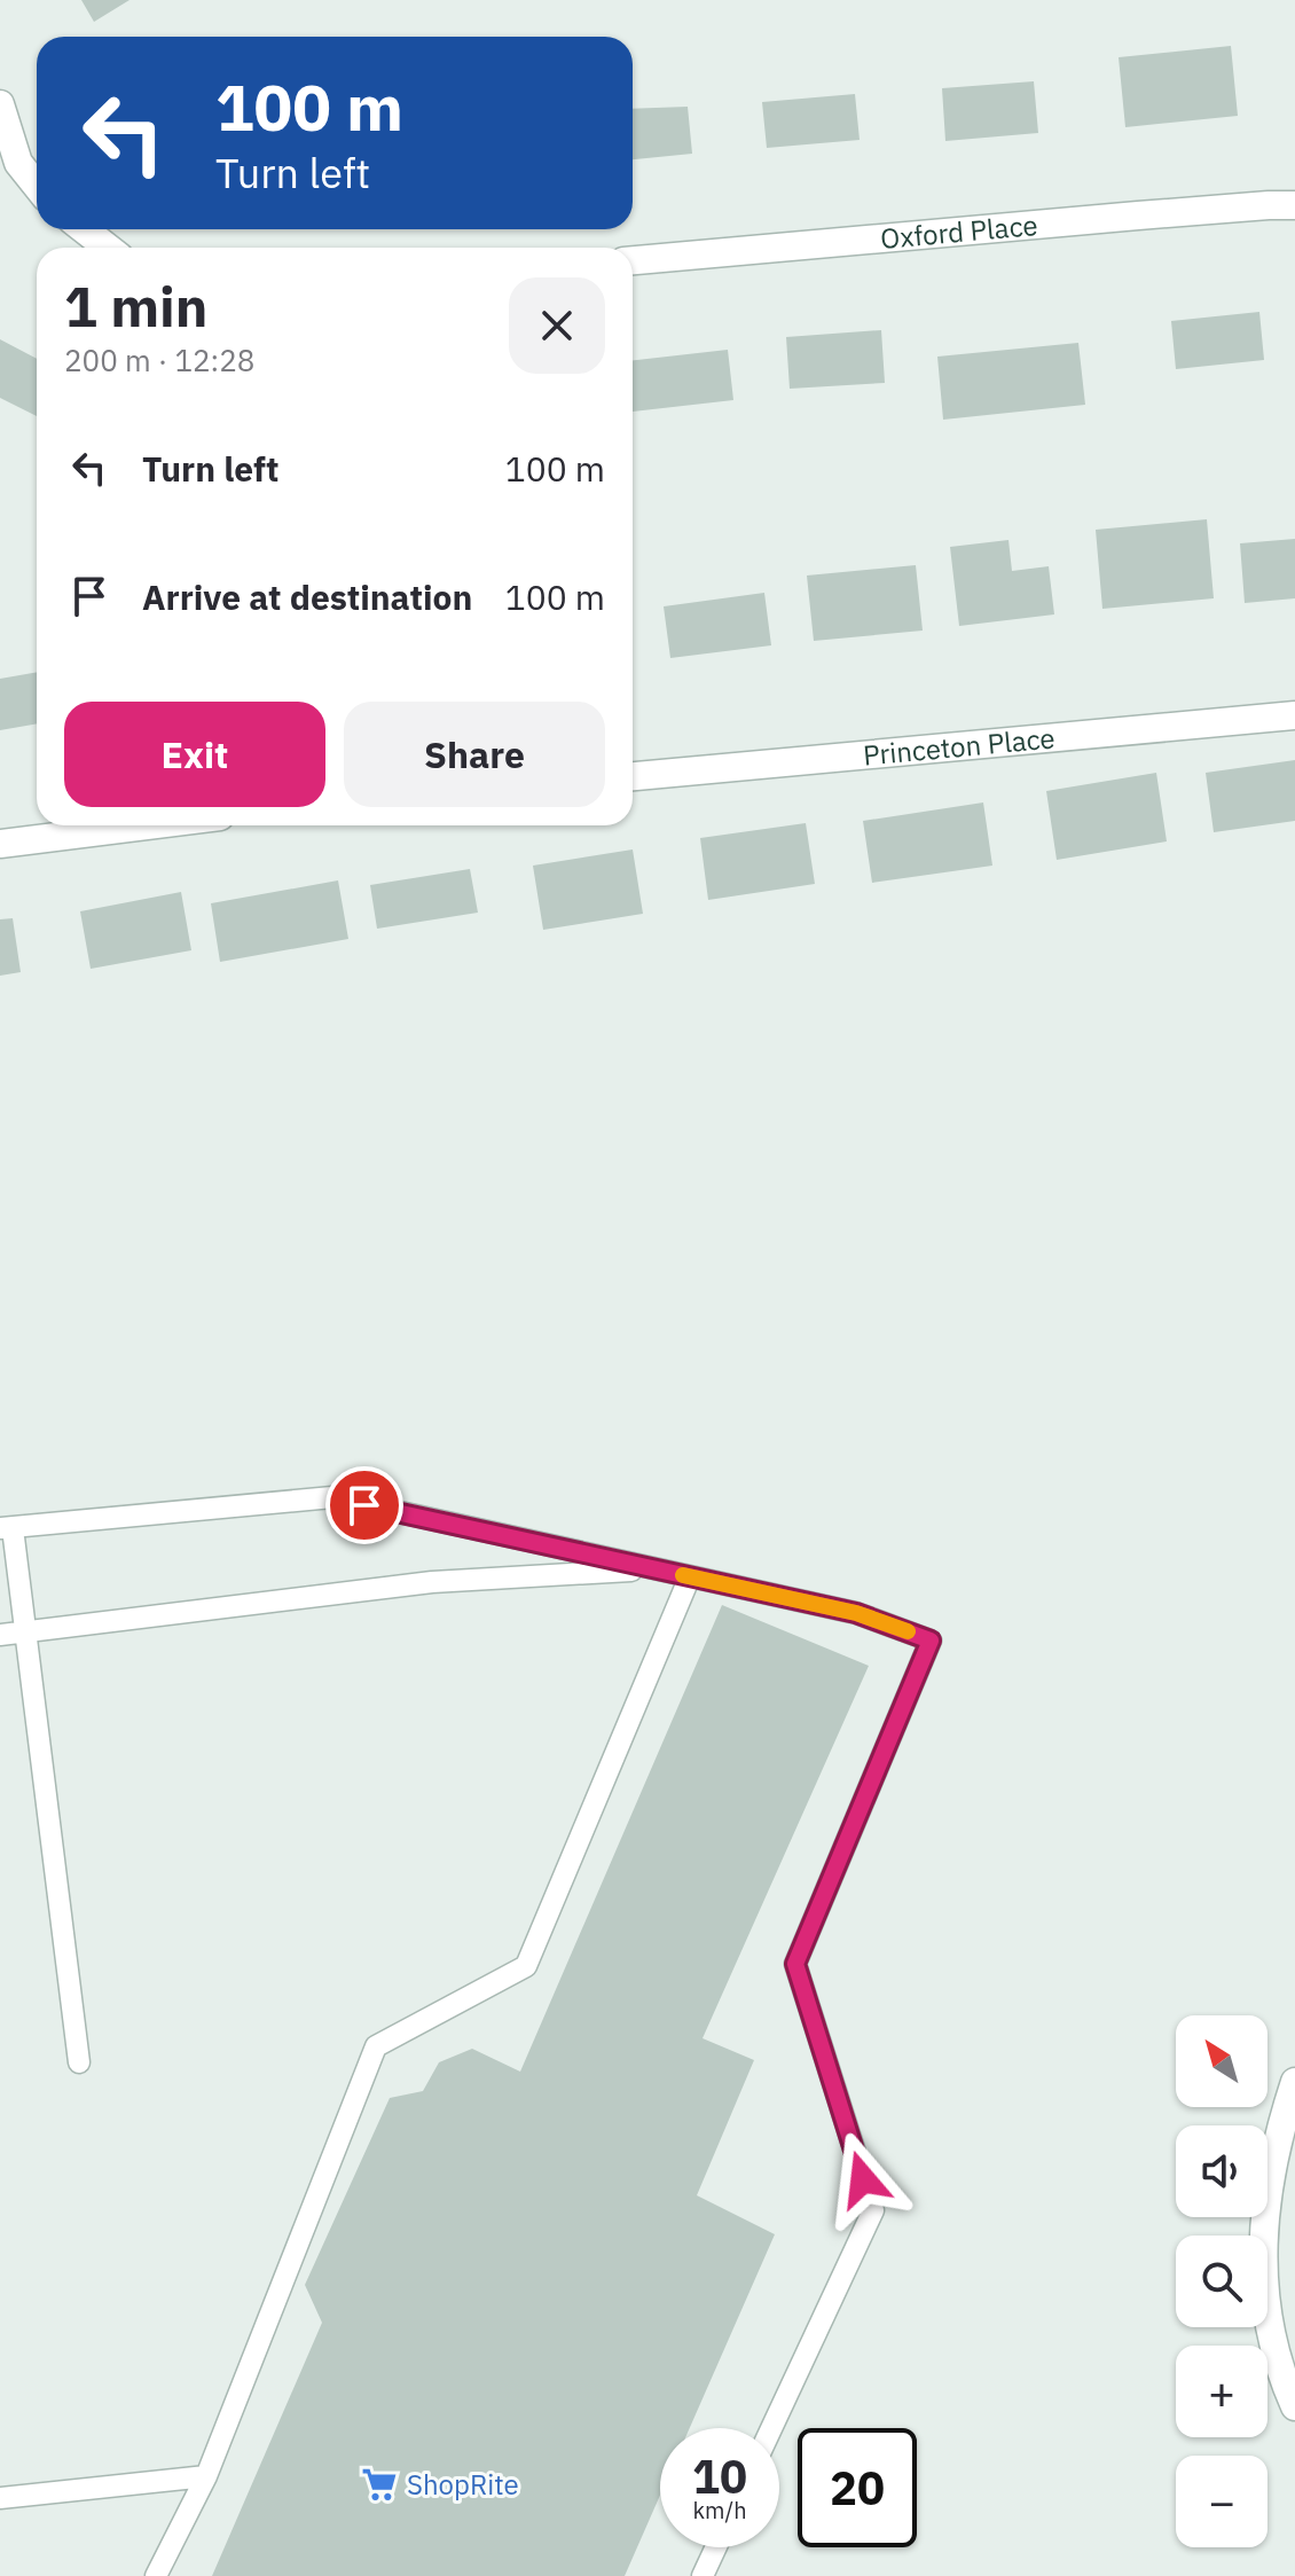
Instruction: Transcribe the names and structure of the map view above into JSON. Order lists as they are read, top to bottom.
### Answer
{
  "streets": {
    "street": ["Oxford Place", "Princeton Place"]
  },
  "places": {
    "supermarket": ["ShopRite"]
  },
  "north": "top left",
  "page": {
    "turn": ["100 m", "Turn left"],
    "heading": ["1 min", "200 m · 12:28"],
    "list": [
      {
        "name": "Turn left",
        "value": "100 m"
      },
      {
        "name": "Arrive at destination",
        "value": "100 m"
      }
    ],
    "buttons": ["Exit", "Share"],
    "map_buttons": ["+", "−"],
    "speed": "10 km/h",
    "limit": "20"
  }
}
